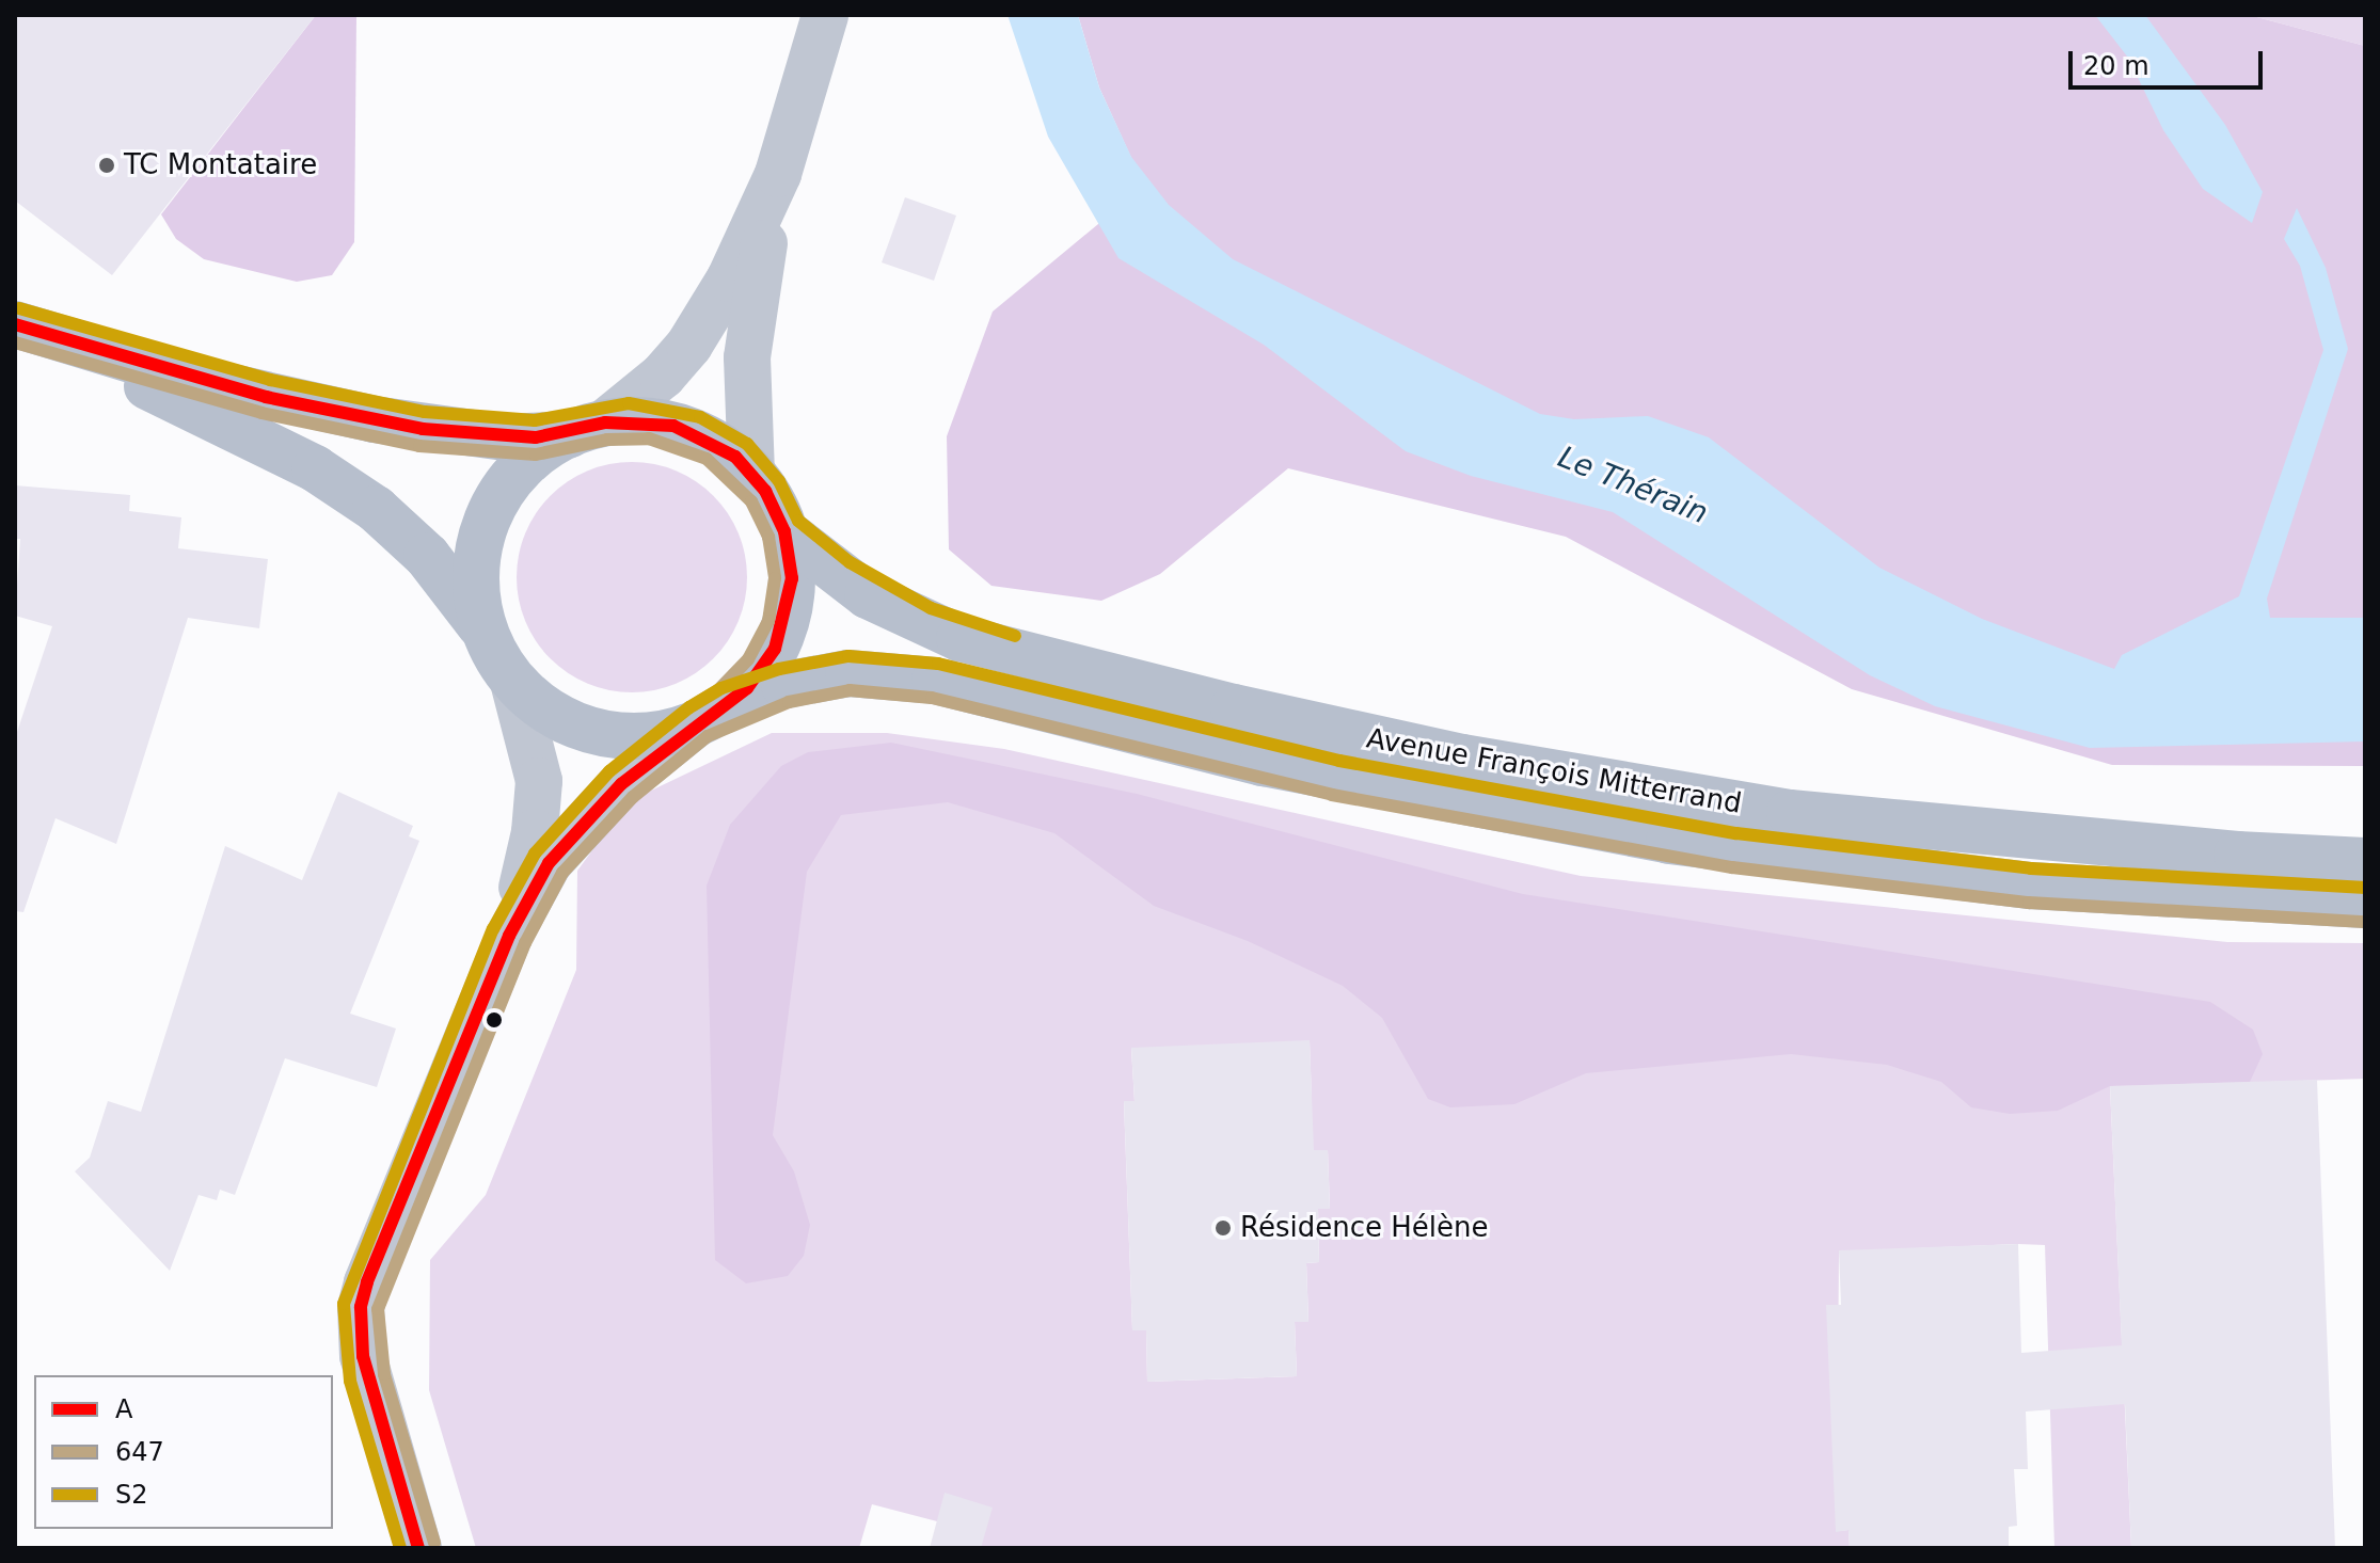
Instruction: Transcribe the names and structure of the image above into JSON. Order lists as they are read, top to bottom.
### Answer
{
  "streets": {
    "main road": ["Avenue François Mitterrand"]
  },
  "water": ["Le Thérain"],
  "places": ["TC Montataire", "Résidence Hélène"],
  "lines": ["transit line S2", "transit line A", "transit line 647"],
  "legend": ["A", "647", "S2"],
  "scale_bar": "20 m"
}
